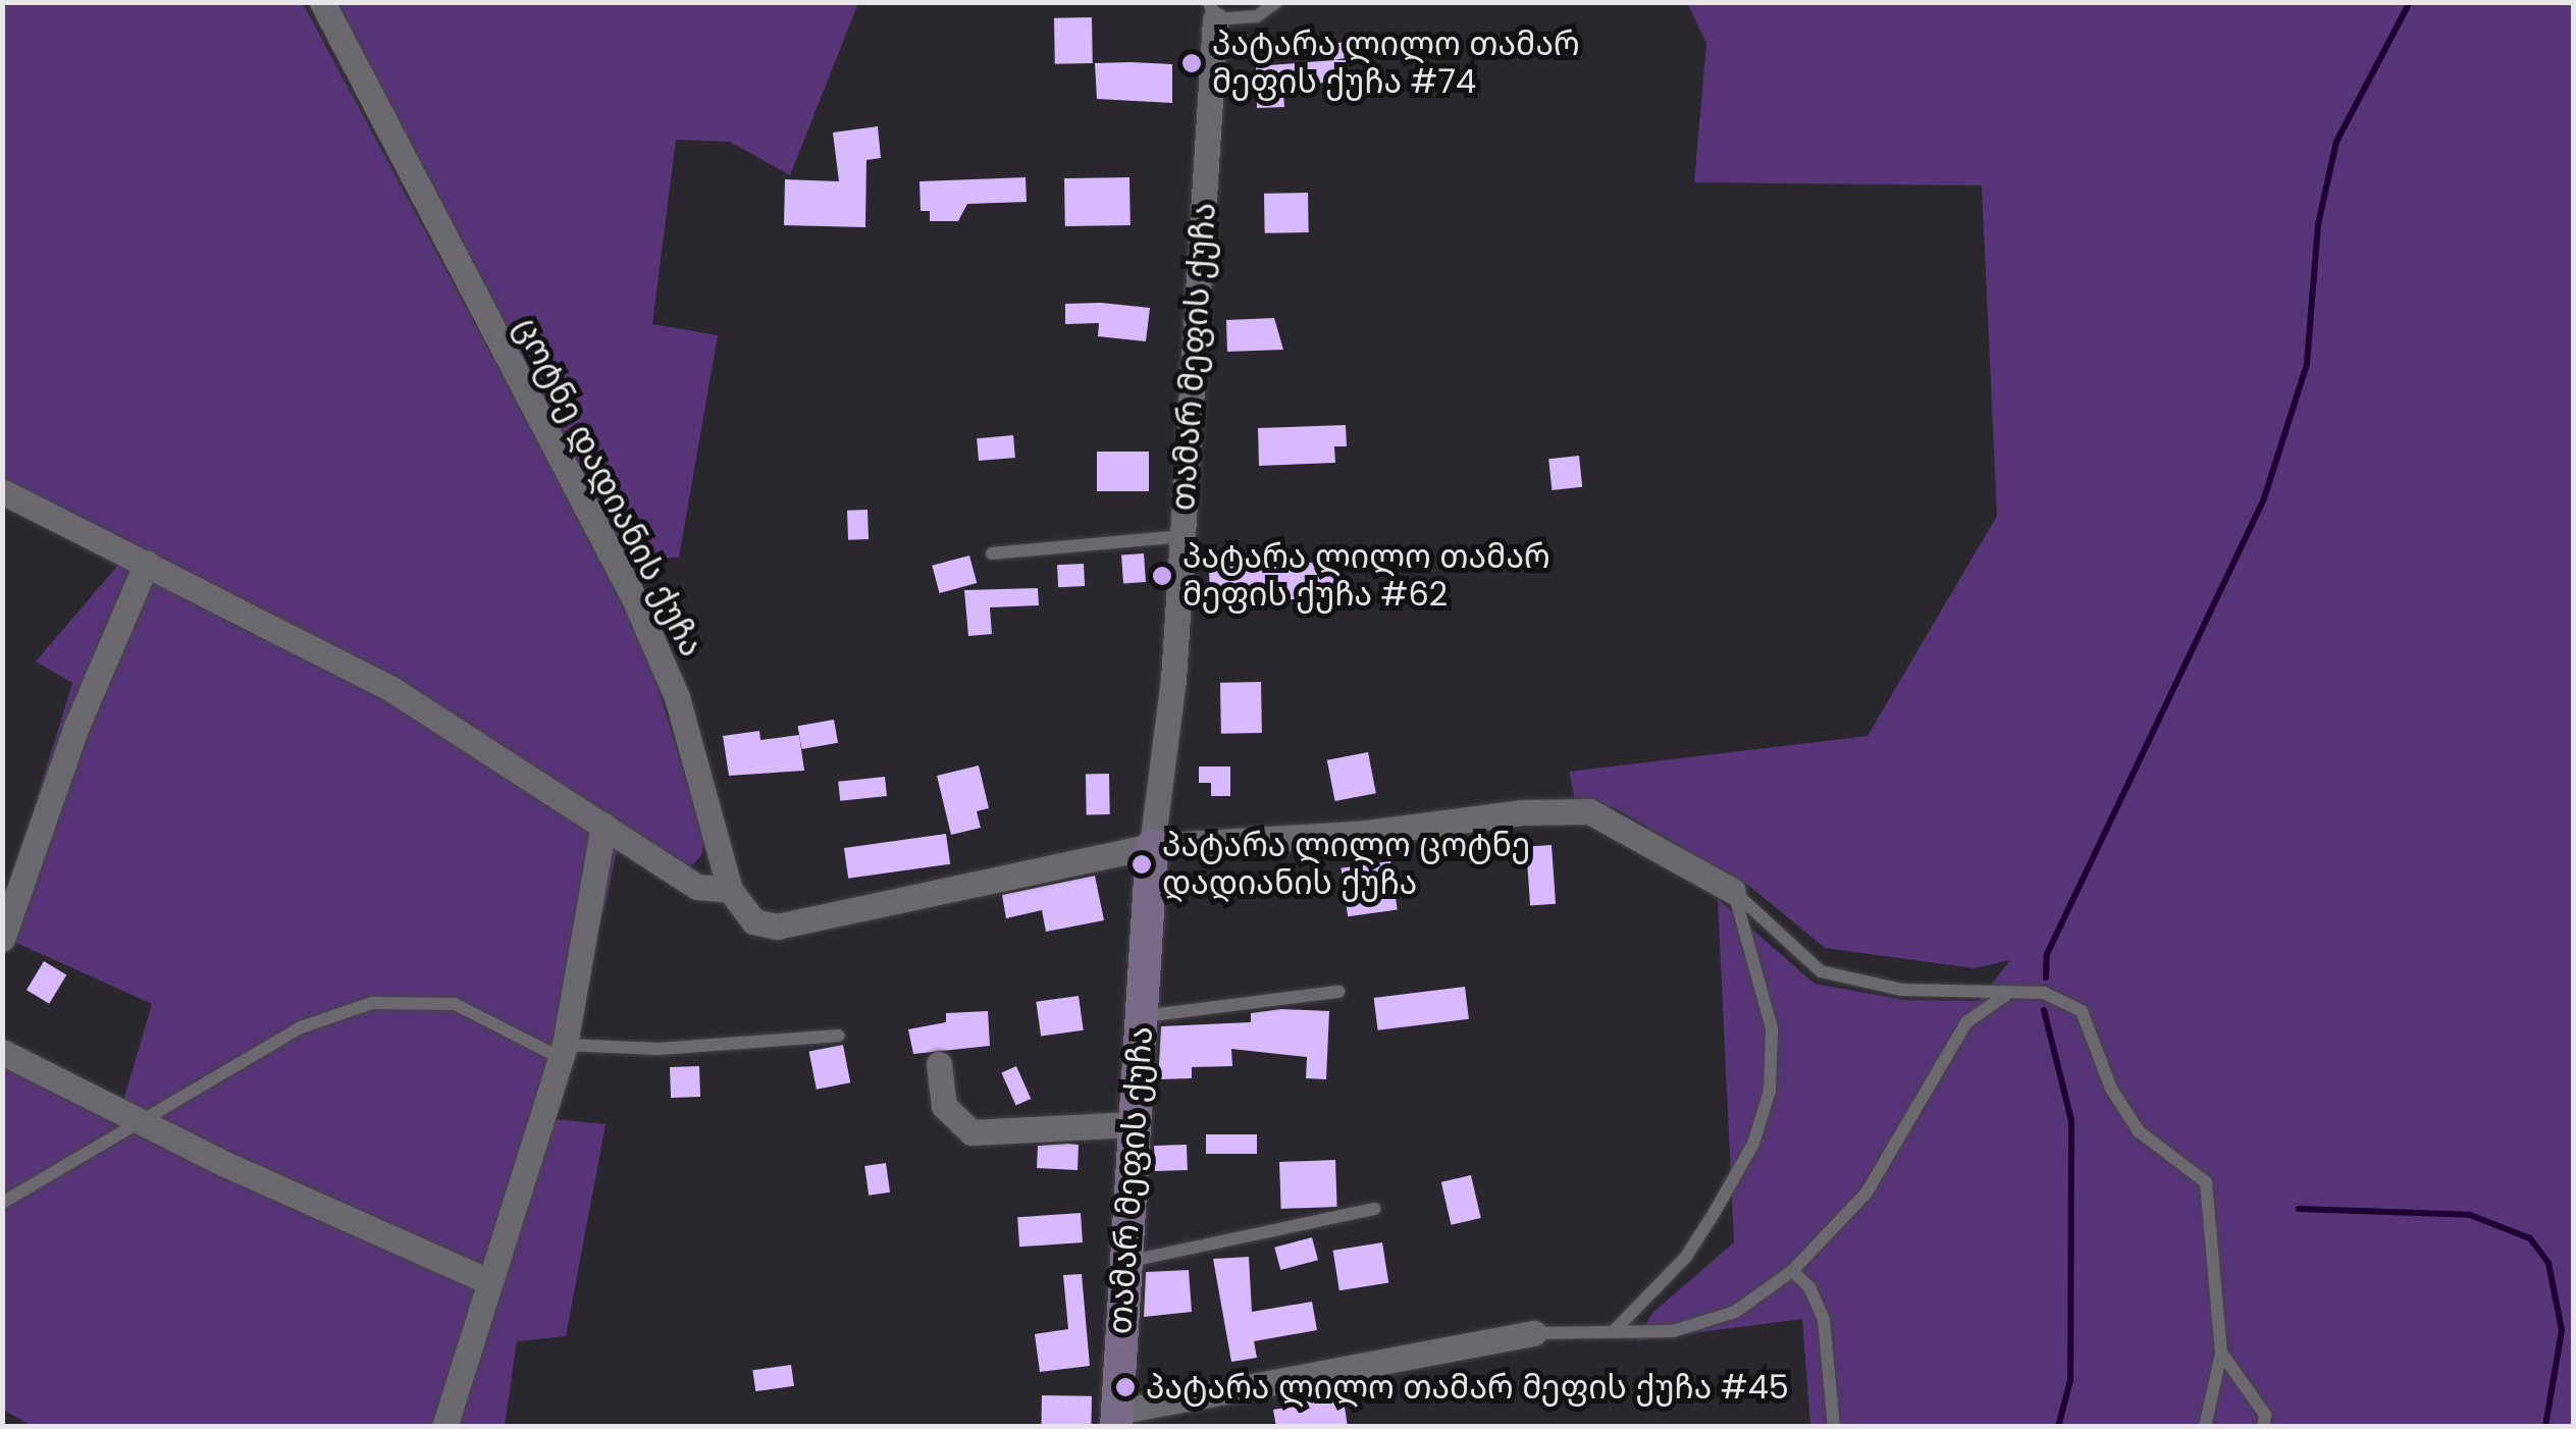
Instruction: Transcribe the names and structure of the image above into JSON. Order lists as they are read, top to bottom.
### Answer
{
  "streets": {
    "street": ["თამარ მეფის ქუჩა", "ცოტნე დადიანის ქუჩა"]
  },
  "places": [
    "პატარა ლილო თამარ მეფის ქუჩა #74",
    "პატარა ლილო თამარ მეფის ქუჩა #62",
    "პატარა ლილო ცოტნე დადიანის ქუჩა",
    "პატარა ლილო თამარ მეფის ქუჩა #45"
  ]
}
